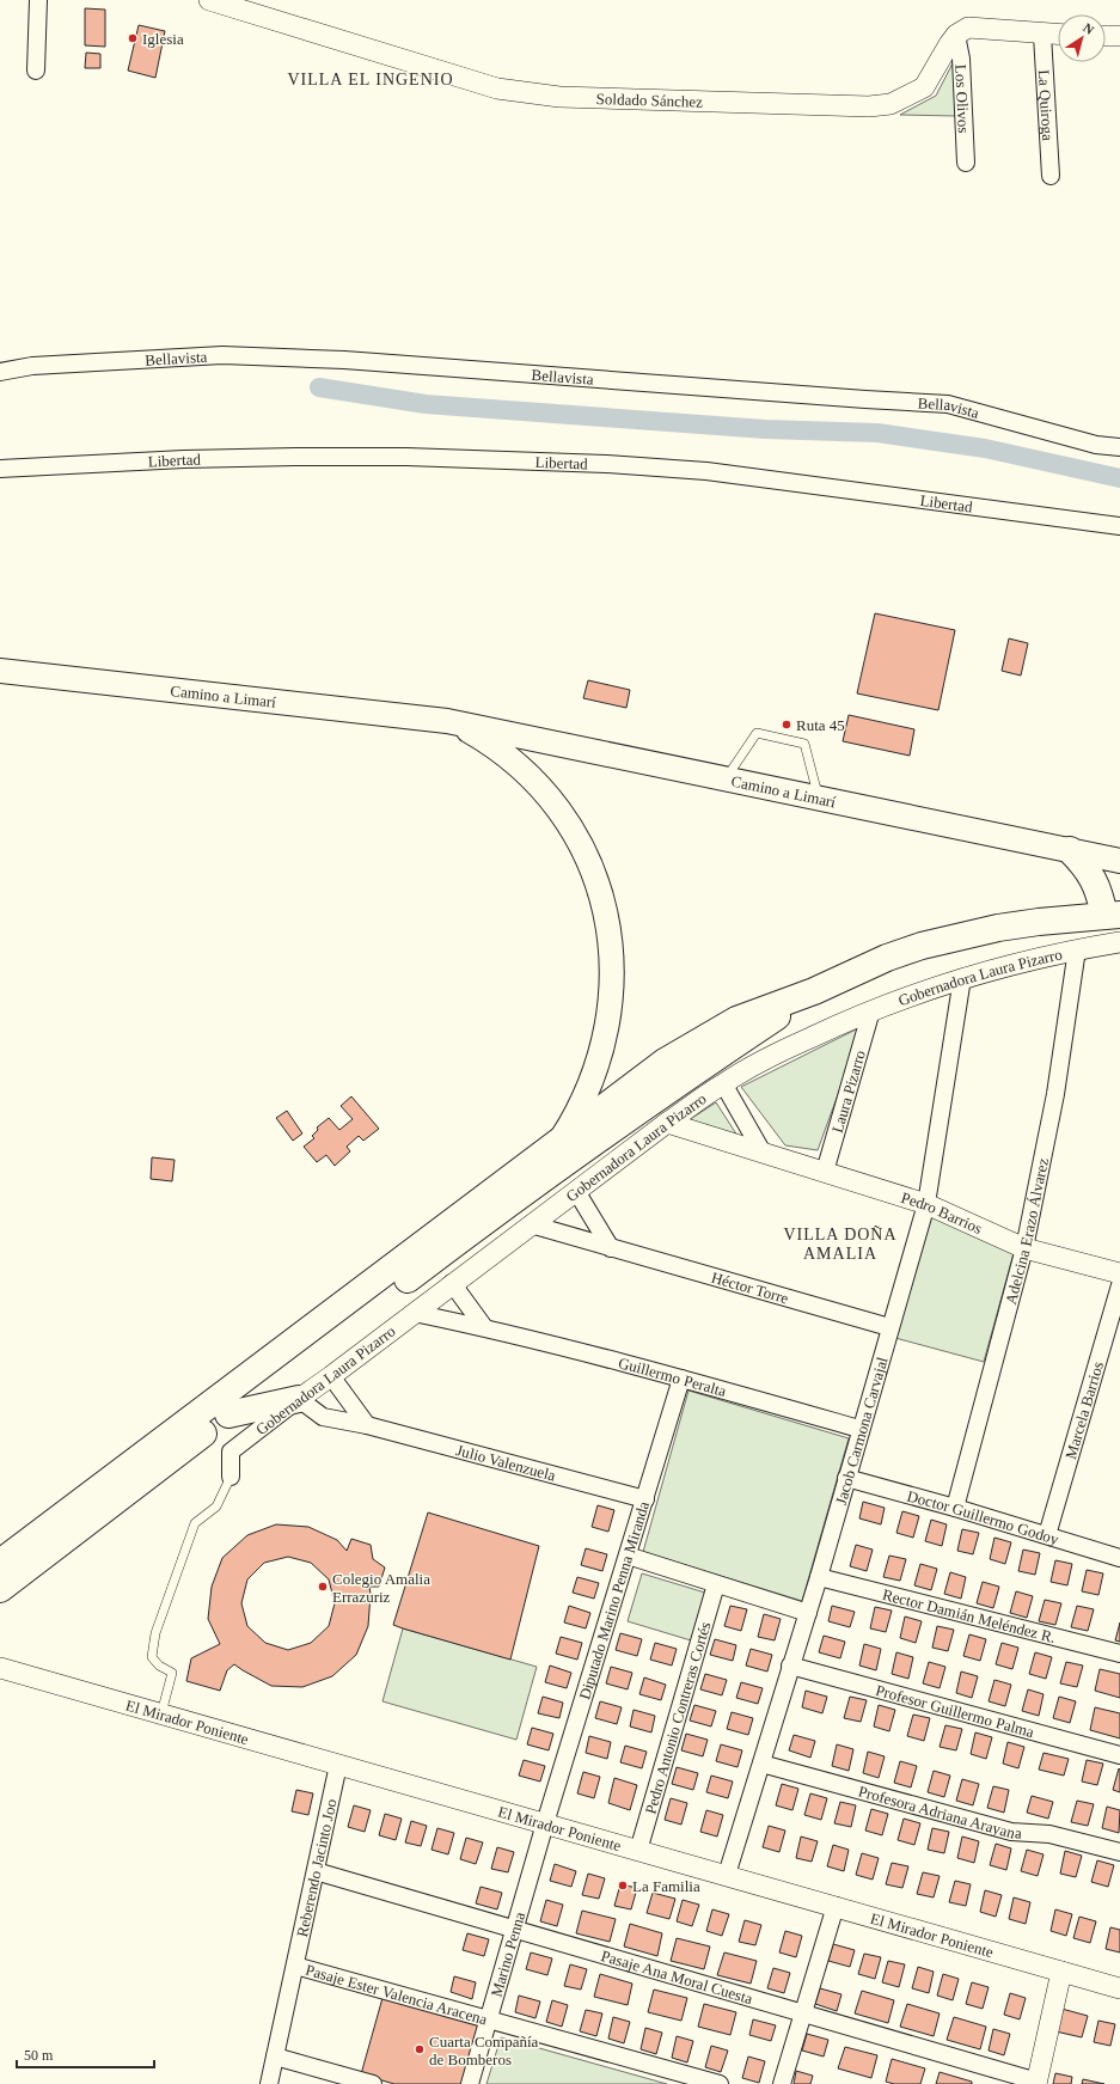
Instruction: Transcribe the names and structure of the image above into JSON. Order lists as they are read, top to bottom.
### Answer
{
  "streets": {
    "main road": ["Camino a Limarí", "Gobernadora Laura Pizarro"],
    "street": [
      "Soldado Sánchez",
      "Los Olivos",
      "La Quiroga",
      "Bellavista",
      "Libertad",
      "Laura Pizarro",
      "Pedro Barrios",
      "Adelcina Erazo Álvarez",
      "Héctor Torre",
      "Guillermo Peralta",
      "Marcela Barrios",
      "Jacob Carmona Carvajal",
      "Julio Valenzuela",
      "Doctor Guillermo Godoy",
      "Diputado Marino Penna Miranda",
      "Rector Damián Meléndez R.",
      "Profesor Guillermo Palma",
      "Pedro Antonio Contreras Cortés",
      "El Mirador Poniente",
      "Profesora Adriana Arayana",
      "Reberendo Jacinto Joo",
      "Marino Penna",
      "Pasaje Ana Moral Cuesta",
      "Pasaje Ester Valencia Aracena"
    ]
  },
  "crossings": [
    ["Soldado Sánchez", "Los Olivos"],
    ["Camino a Limarí", "Gobernadora Laura Pizarro"],
    ["Gobernadora Laura Pizarro", "Laura Pizarro"],
    ["Gobernadora Laura Pizarro", "Pedro Barrios"],
    ["Gobernadora Laura Pizarro", "Adelcina Erazo Álvarez"],
    ["Gobernadora Laura Pizarro", "Héctor Torre"],
    ["Gobernadora Laura Pizarro", "Guillermo Peralta"],
    ["Gobernadora Laura Pizarro", "Jacob Carmona Carvajal"],
    ["Gobernadora Laura Pizarro", "Julio Valenzuela"],
    ["Laura Pizarro", "Pedro Barrios"],
    ["Pedro Barrios", "Adelcina Erazo Álvarez"],
    ["Pedro Barrios", "Jacob Carmona Carvajal"],
    ["Adelcina Erazo Álvarez", "Doctor Guillermo Godoy"],
    ["Héctor Torre", "Jacob Carmona Carvajal"],
    ["Guillermo Peralta", "Jacob Carmona Carvajal"],
    ["Guillermo Peralta", "Diputado Marino Penna Miranda"],
    ["Marcela Barrios", "Doctor Guillermo Godoy"],
    ["Jacob Carmona Carvajal", "Doctor Guillermo Godoy"],
    ["Jacob Carmona Carvajal", "Rector Damián Meléndez R."],
    ["Jacob Carmona Carvajal", "Profesor Guillermo Palma"],
    ["Jacob Carmona Carvajal", "El Mirador Poniente"],
    ["Jacob Carmona Carvajal", "Profesora Adriana Arayana"],
    ["Julio Valenzuela", "Diputado Marino Penna Miranda"],
    ["Diputado Marino Penna Miranda", "El Mirador Poniente"],
    ["Diputado Marino Penna Miranda", "Marino Penna"],
    ["Pedro Antonio Contreras Cortés", "El Mirador Poniente"],
    ["El Mirador Poniente", "Reberendo Jacinto Joo"],
    ["El Mirador Poniente", "Marino Penna"],
    ["Reberendo Jacinto Joo", "Pasaje Ana Moral Cuesta"],
    ["Reberendo Jacinto Joo", "Pasaje Ester Valencia Aracena"],
    ["Marino Penna", "Pasaje Ana Moral Cuesta"],
    ["Marino Penna", "Pasaje Ester Valencia Aracena"]
  ],
  "districts": ["VILLA EL INGENIO", "VILLA DOÑA AMALIA"],
  "places": [
    "Iglesia",
    "Ruta 45",
    "Colegio Amalia Errazuriz",
    "La Familia",
    "Cuarta Compañía de Bomberos"
  ],
  "scale_bar": "50 m",
  "north": "top right"
}
